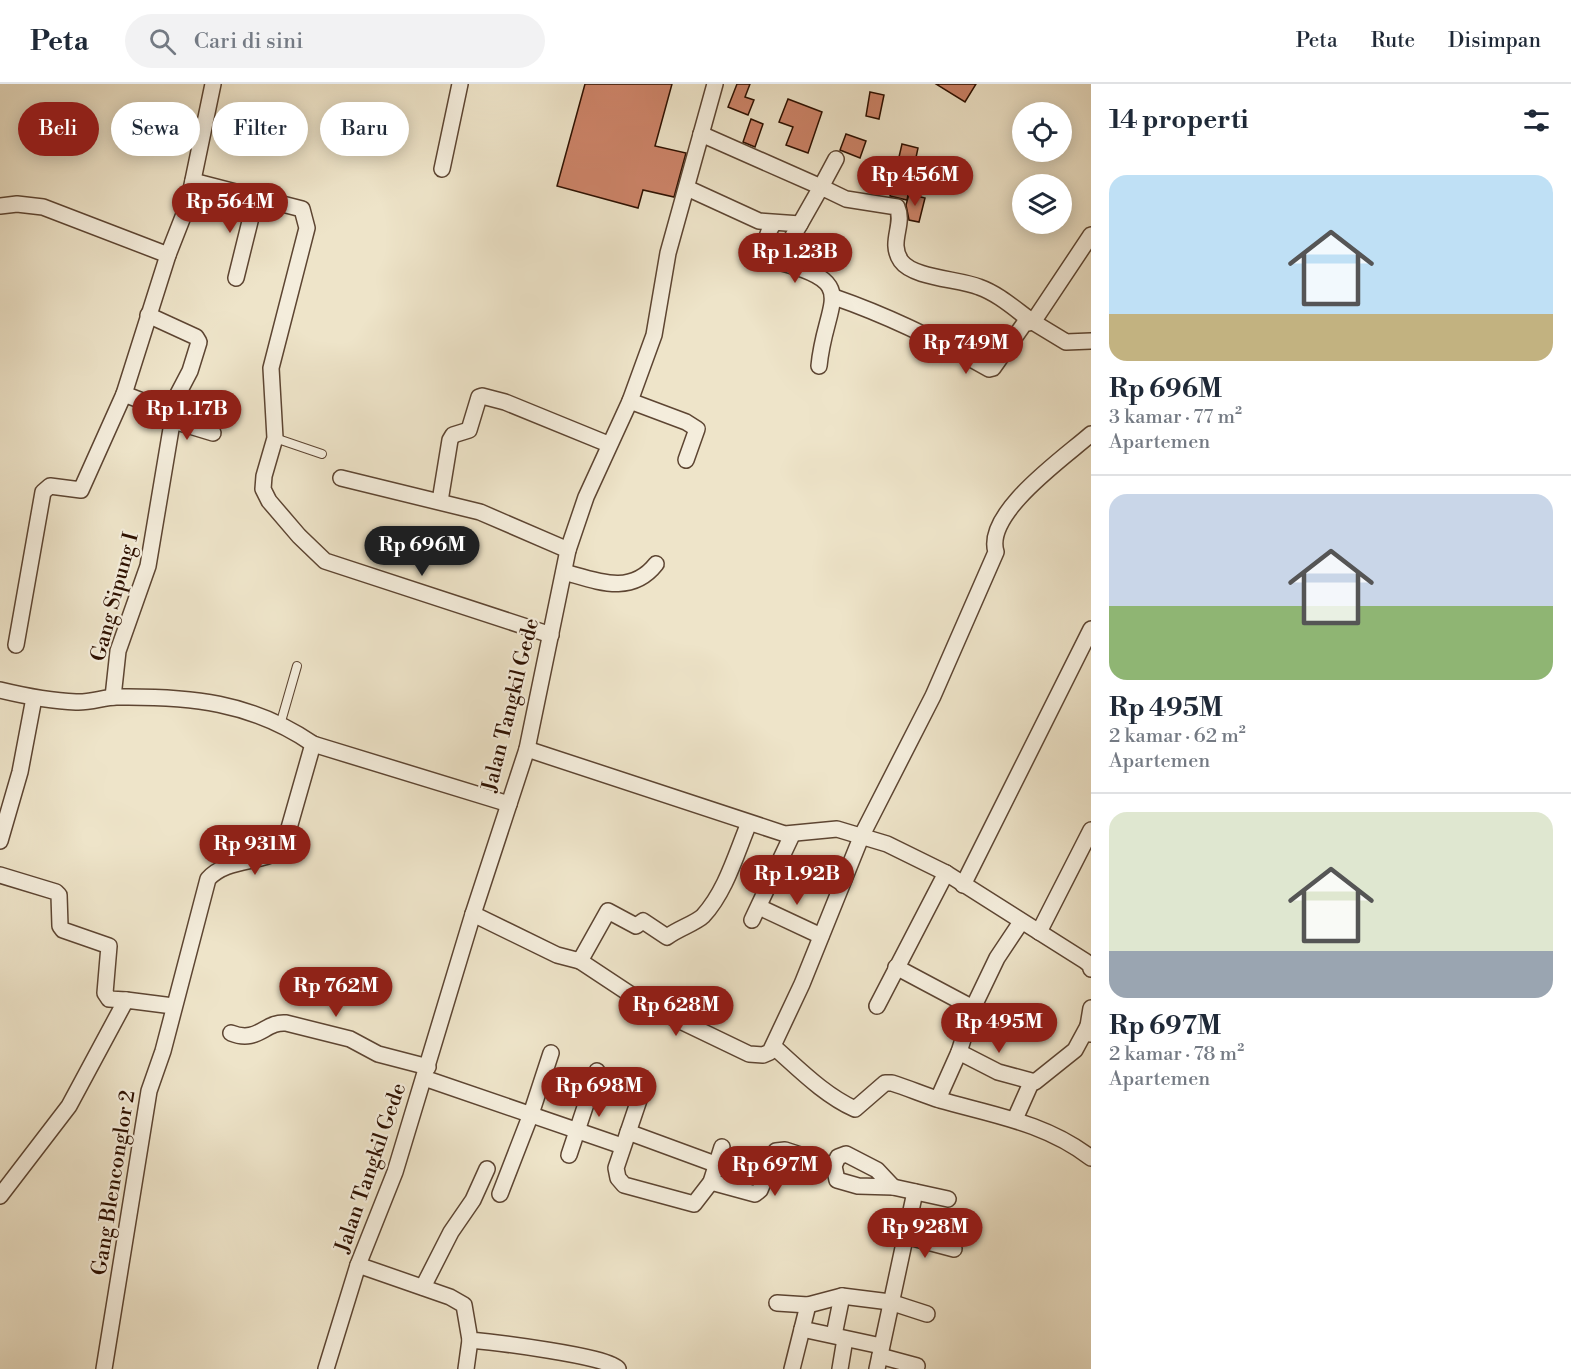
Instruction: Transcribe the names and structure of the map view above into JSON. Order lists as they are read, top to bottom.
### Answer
{
  "streets": {
    "street": ["Gang Sipung I", "Jalan Tangkil Gede", "Gang Blenconglor 2"]
  },
  "page": {
    "header": "Peta",
    "search": "Cari di sini",
    "nav": ["Peta", "Rute", "Disimpan"],
    "heading": "14 properti",
    "chip": [
      "Beli",
      "Sewa",
      "Filter",
      "Baru"
    ],
    "price": [
      "Rp 456M",
      "Rp 564M",
      "Rp 1.23B",
      "Rp 749M",
      "Rp 1.17B",
      "Rp 696M",
      "Rp 931M",
      "Rp 1.92B",
      "Rp 762M",
      "Rp 628M",
      "Rp 495M",
      "Rp 698M",
      "Rp 697M",
      "Rp 928M"
    ],
    "list": [
      {
        "name": "Rp 696M",
        "note": "3 kamar · 77 m² · Apartemen"
      },
      {
        "name": "Rp 495M",
        "note": "2 kamar · 62 m² · Apartemen"
      },
      {
        "name": "Rp 697M",
        "note": "2 kamar · 78 m² · Apartemen"
      }
    ]
  }
}
